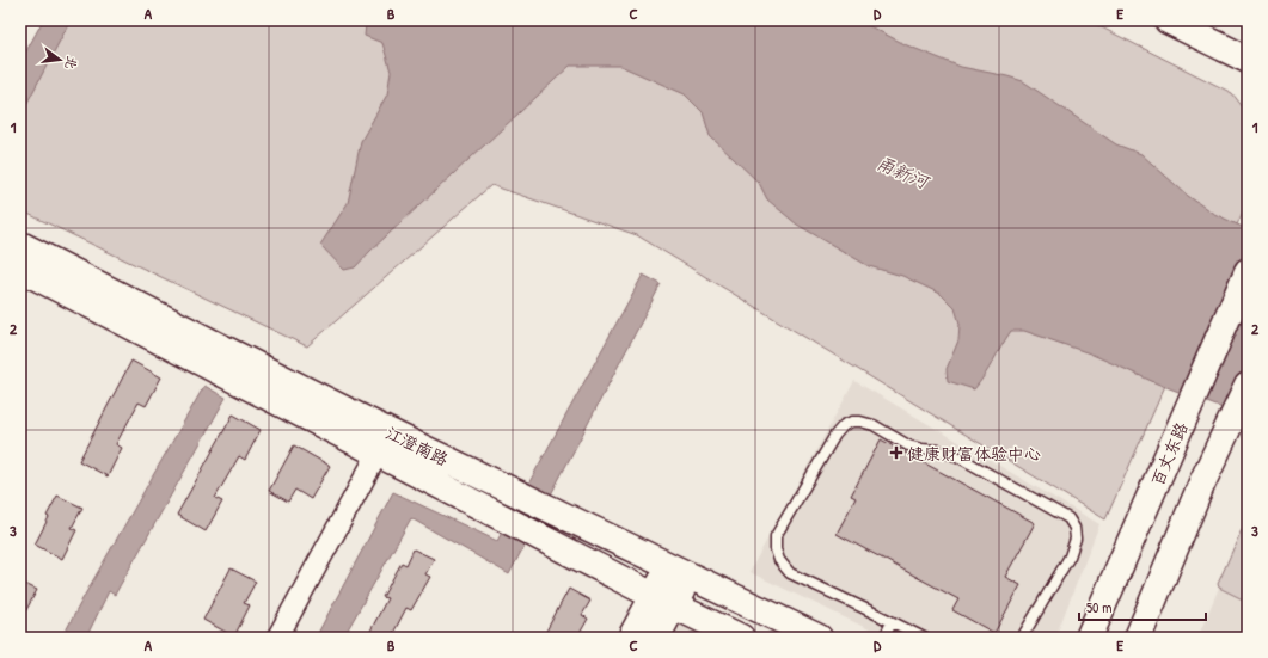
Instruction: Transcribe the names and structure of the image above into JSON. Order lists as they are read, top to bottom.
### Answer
{
  "streets": {
    "main road": ["江澄南路", "百丈东路"]
  },
  "water": ["甬新河"],
  "places": {
    "health": ["健康财富体验中心"]
  },
  "scale_bar": "50 m",
  "north": "right",
  "grid": {
    "columns": [
      "A",
      "B",
      "C",
      "D",
      "E"
    ],
    "rows": ["1", "2", "3"]
  }
}
